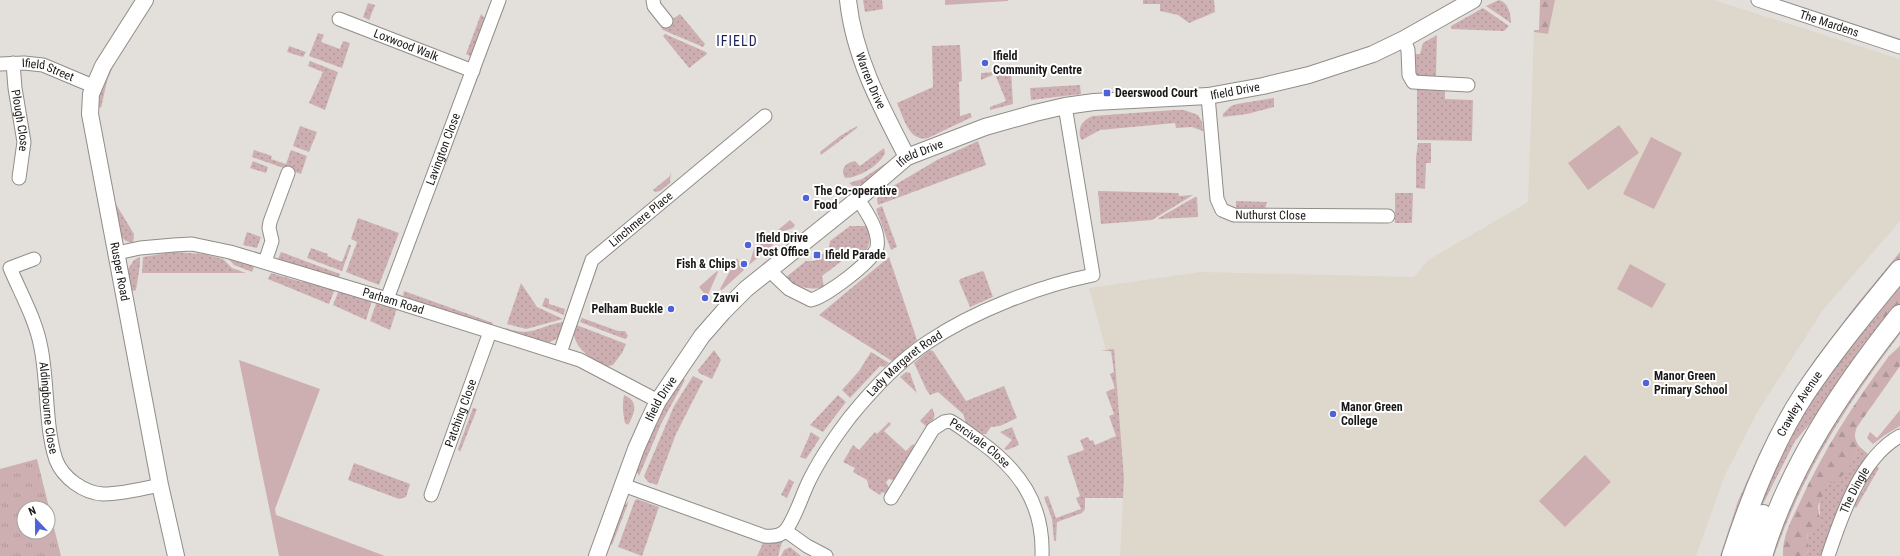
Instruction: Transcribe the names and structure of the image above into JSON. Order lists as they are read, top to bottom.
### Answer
{
  "streets": {
    "main road": ["Crawley Avenue"],
    "street": [
      "The Mardens",
      "Loxwood Walk",
      "Ifield Street",
      "Warren Drive",
      "Ifield Drive",
      "Plough Close",
      "Lavington Close",
      "Nuthurst Close",
      "Linchmere Place",
      "Rusper Road",
      "Parham Road",
      "Lady Margaret Road",
      "Aldingbourne Close",
      "Patching Close",
      "Percivale Close",
      "The Dingle"
    ]
  },
  "crossings": [
    ["Loxwood Walk", "Lavington Close"],
    ["Ifield Street", "Plough Close"],
    ["Ifield Street", "Rusper Road"],
    ["Warren Drive", "Ifield Drive"],
    ["Ifield Drive", "Nuthurst Close"],
    ["Ifield Drive", "Parham Road"],
    ["Ifield Drive", "Lady Margaret Road"],
    ["Lavington Close", "Parham Road"],
    ["Linchmere Place", "Parham Road"],
    ["Rusper Road", "Parham Road"],
    ["Rusper Road", "Aldingbourne Close"],
    ["Parham Road", "Patching Close"]
  ],
  "districts": ["IFIELD"],
  "places": {
    "other": [
      "Ifield Community Centre",
      "The Co-operative Food",
      "Ifield Drive Post Office",
      "Fish & Chips",
      "Zavvi",
      "Pelham Buckle",
      "Manor Green Primary School",
      "Manor Green College"
    ],
    "transit": ["Deerswood Court", "Ifield Parade"]
  },
  "north": "top"
}
